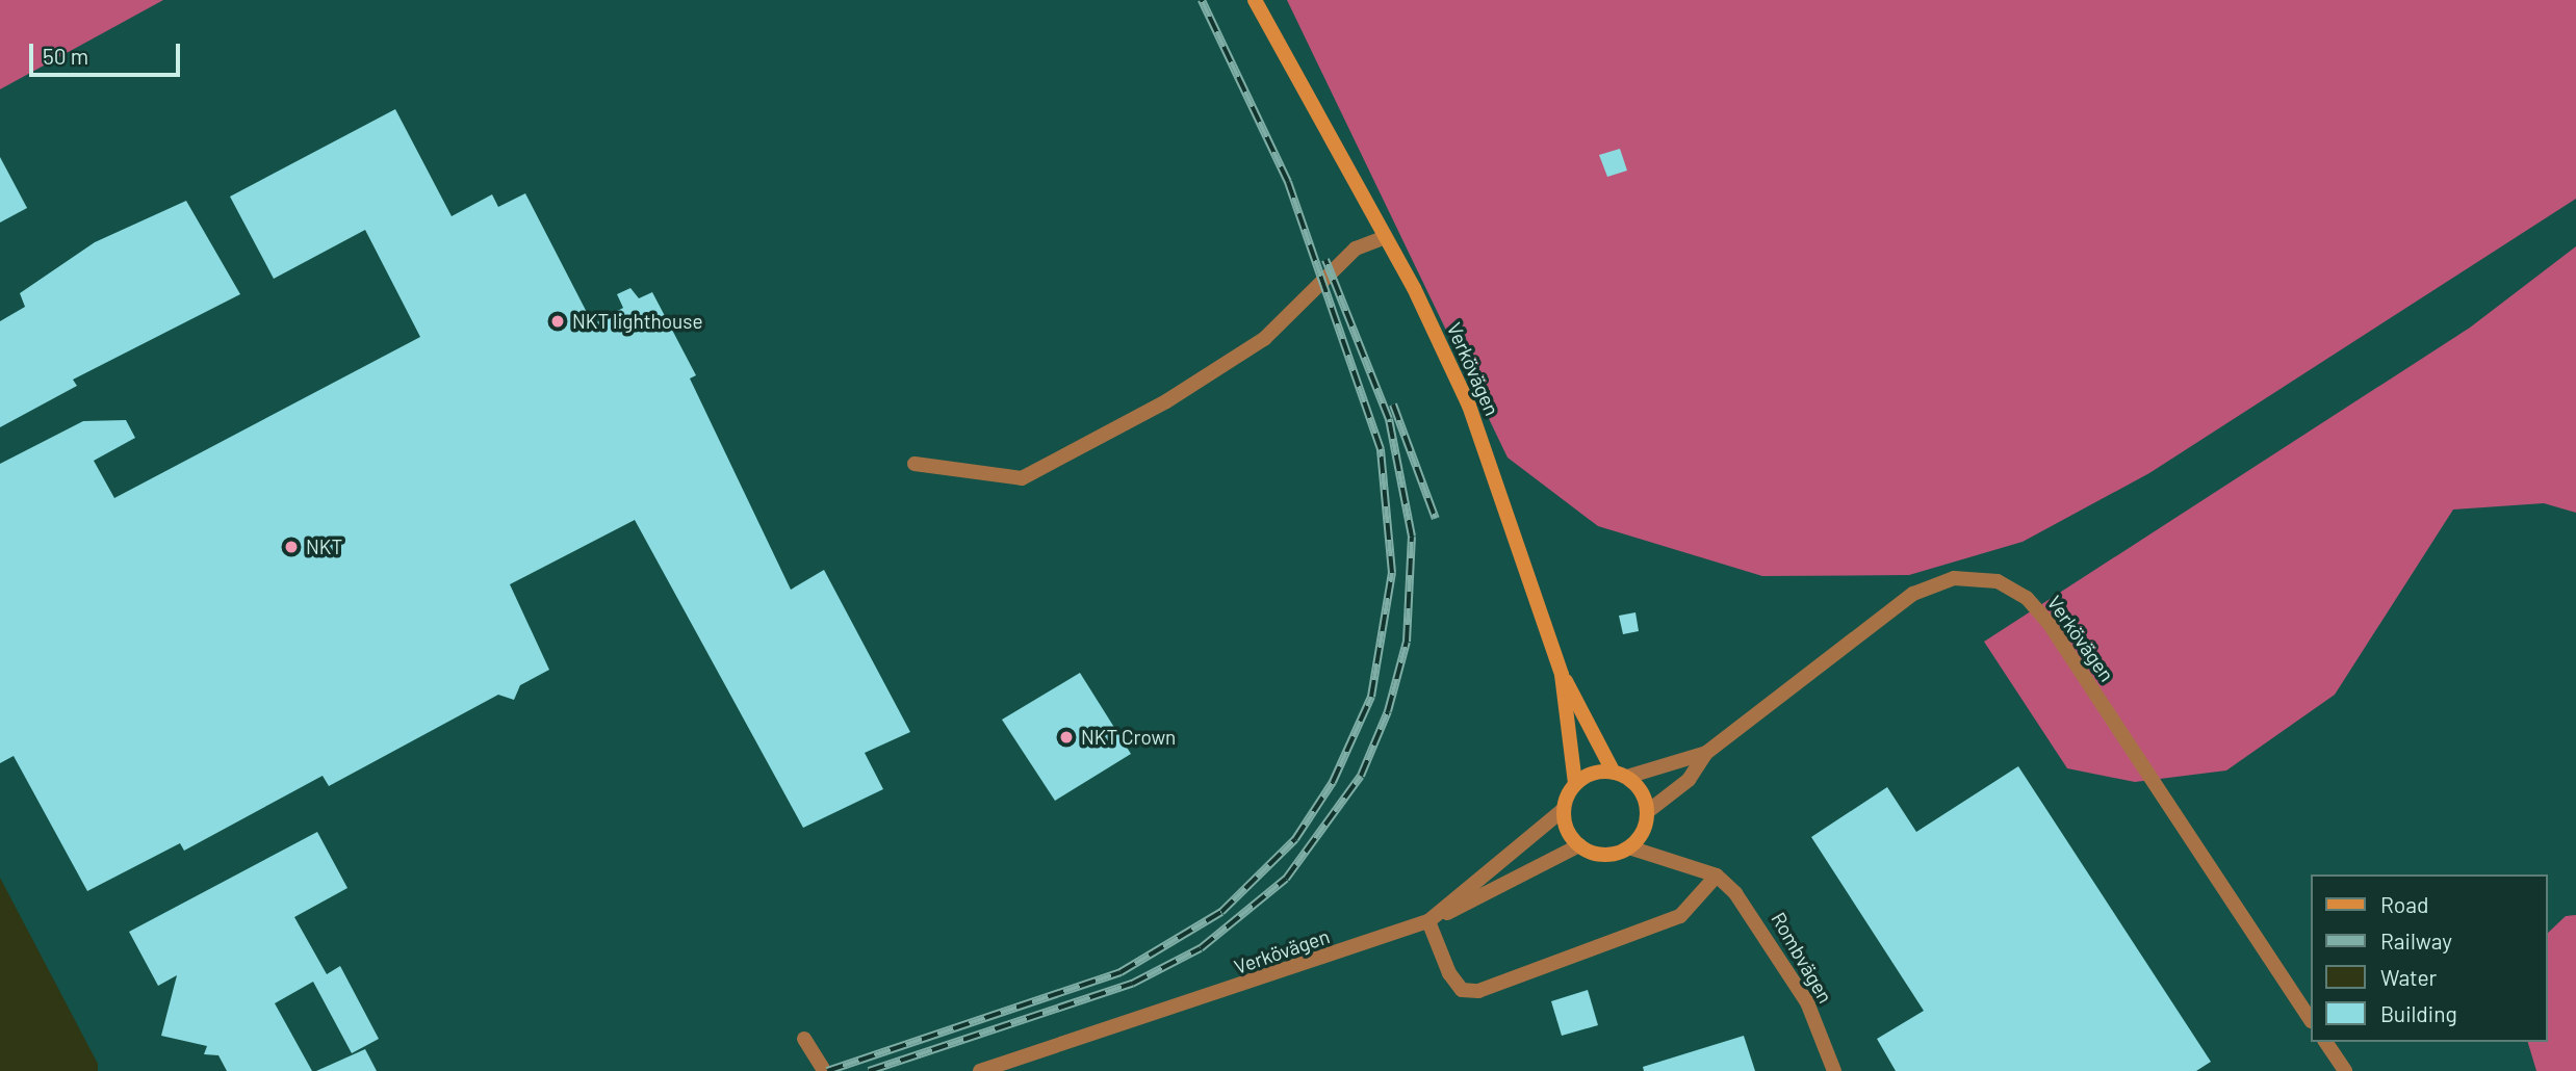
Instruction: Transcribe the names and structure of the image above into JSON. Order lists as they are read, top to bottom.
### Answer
{
  "streets": {
    "main road": ["Verkövägen"],
    "street": ["Rombvägen"]
  },
  "places": ["NKT lighthouse", "NKT", "NKT Crown"],
  "legend": [
    "Road",
    "Railway",
    "Water",
    "Building"
  ],
  "scale_bar": "50 m"
}
